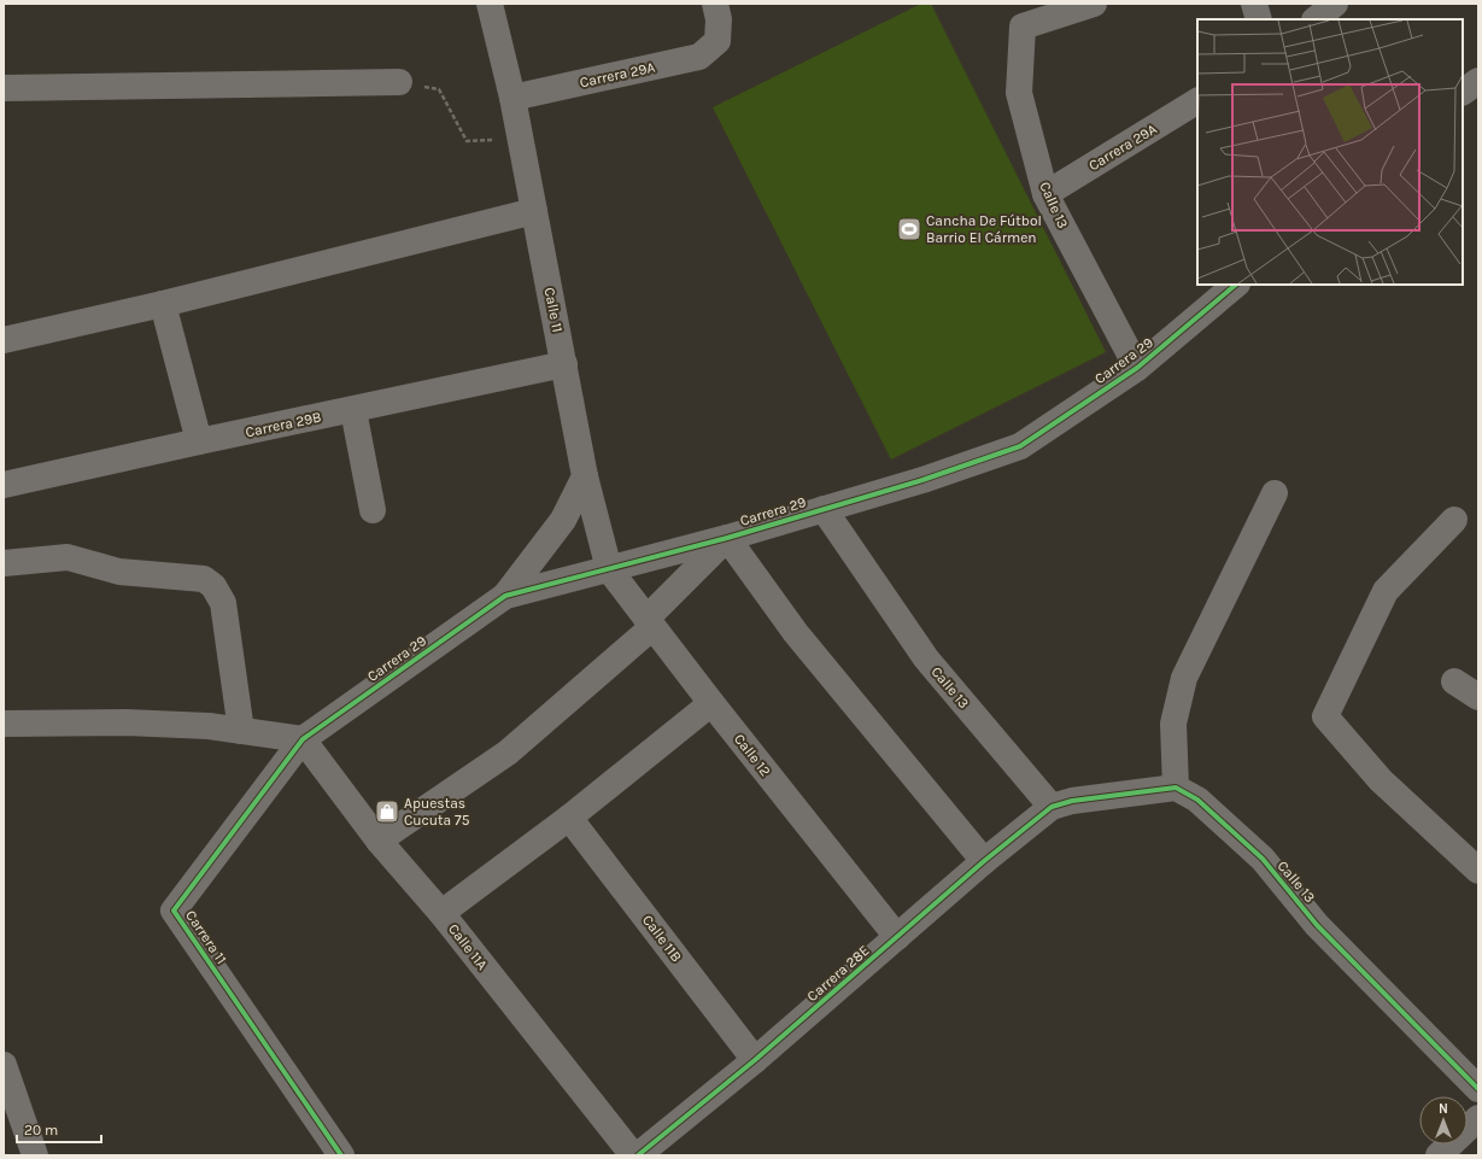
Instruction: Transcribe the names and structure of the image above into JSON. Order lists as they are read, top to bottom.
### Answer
{
  "streets": {
    "street": [
      "Carrera 29A",
      "Calle 13",
      "Calle 11",
      "Carrera 29",
      "Carrera 29B",
      "Calle 12",
      "Carrera 11",
      "Calle 11B",
      "Calle 11A",
      "Carrera 28E"
    ]
  },
  "crossings": [
    ["Carrera 29A", "Calle 13"],
    ["Carrera 29A", "Calle 11"],
    ["Calle 13", "Carrera 29"],
    ["Calle 13", "Carrera 28E"],
    ["Calle 11", "Carrera 29"],
    ["Calle 11", "Carrera 29B"],
    ["Calle 11", "Calle 12"],
    ["Carrera 29", "Calle 12"],
    ["Carrera 29", "Carrera 11"],
    ["Carrera 29", "Calle 11A"],
    ["Calle 12", "Carrera 28E"],
    ["Carrera 11", "Calle 11A"],
    ["Calle 11B", "Carrera 28E"]
  ],
  "places": {
    "sports": ["Cancha De Fútbol Barrio El Cármen"],
    "shop": ["Apuestas Cucuta 75"]
  },
  "scale_bar": "20 m",
  "north": "top"
}
